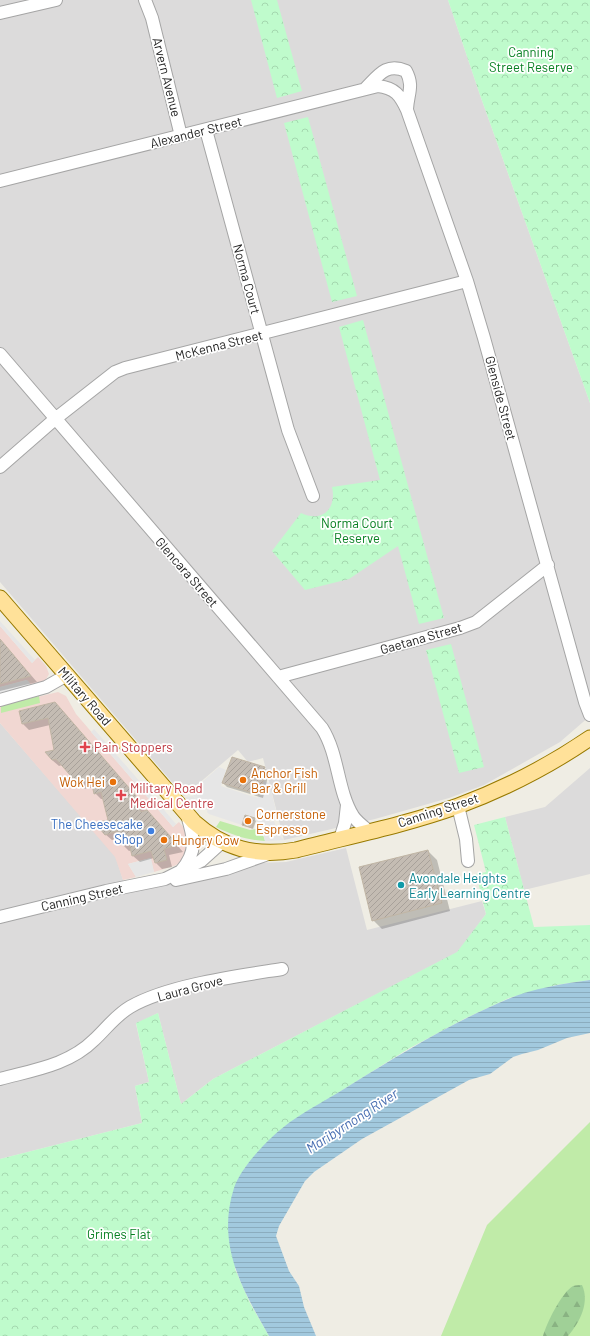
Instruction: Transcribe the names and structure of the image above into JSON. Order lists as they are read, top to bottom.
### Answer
{
  "streets": {
    "main road": ["Military Road", "Canning Street"],
    "street": [
      "Arvern Avenue",
      "Alexander Street",
      "Norma Court",
      "McKenna Street",
      "Glenside Street",
      "Glencara Street",
      "Gaetana Street",
      "Laura Grove"
    ]
  },
  "crossings": [
    ["Arvern Avenue", "Alexander Street"],
    ["Alexander Street", "Norma Court"],
    ["Alexander Street", "Glenside Street"],
    ["Norma Court", "McKenna Street"],
    ["McKenna Street", "Glenside Street"],
    ["McKenna Street", "Glencara Street"],
    ["Glenside Street", "Gaetana Street"],
    ["Glencara Street", "Gaetana Street"],
    ["Glencara Street", "Canning Street"],
    ["Military Road", "Canning Street"]
  ],
  "water": ["Maribyrnong River"],
  "parks": ["Canning Street Reserve", "Norma Court Reserve", "Grimes Flat"],
  "places": {
    "health": ["Pain Stoppers", "Military Road Medical Centre"],
    "other": [
      "Anchor Fish Bar & Grill",
      "Wok Hei",
      "Cornerstone Espresso",
      "The Cheesecake Shop",
      "Hungry Cow",
      "Avondale Heights Early Learning Centre"
    ]
  }
}
